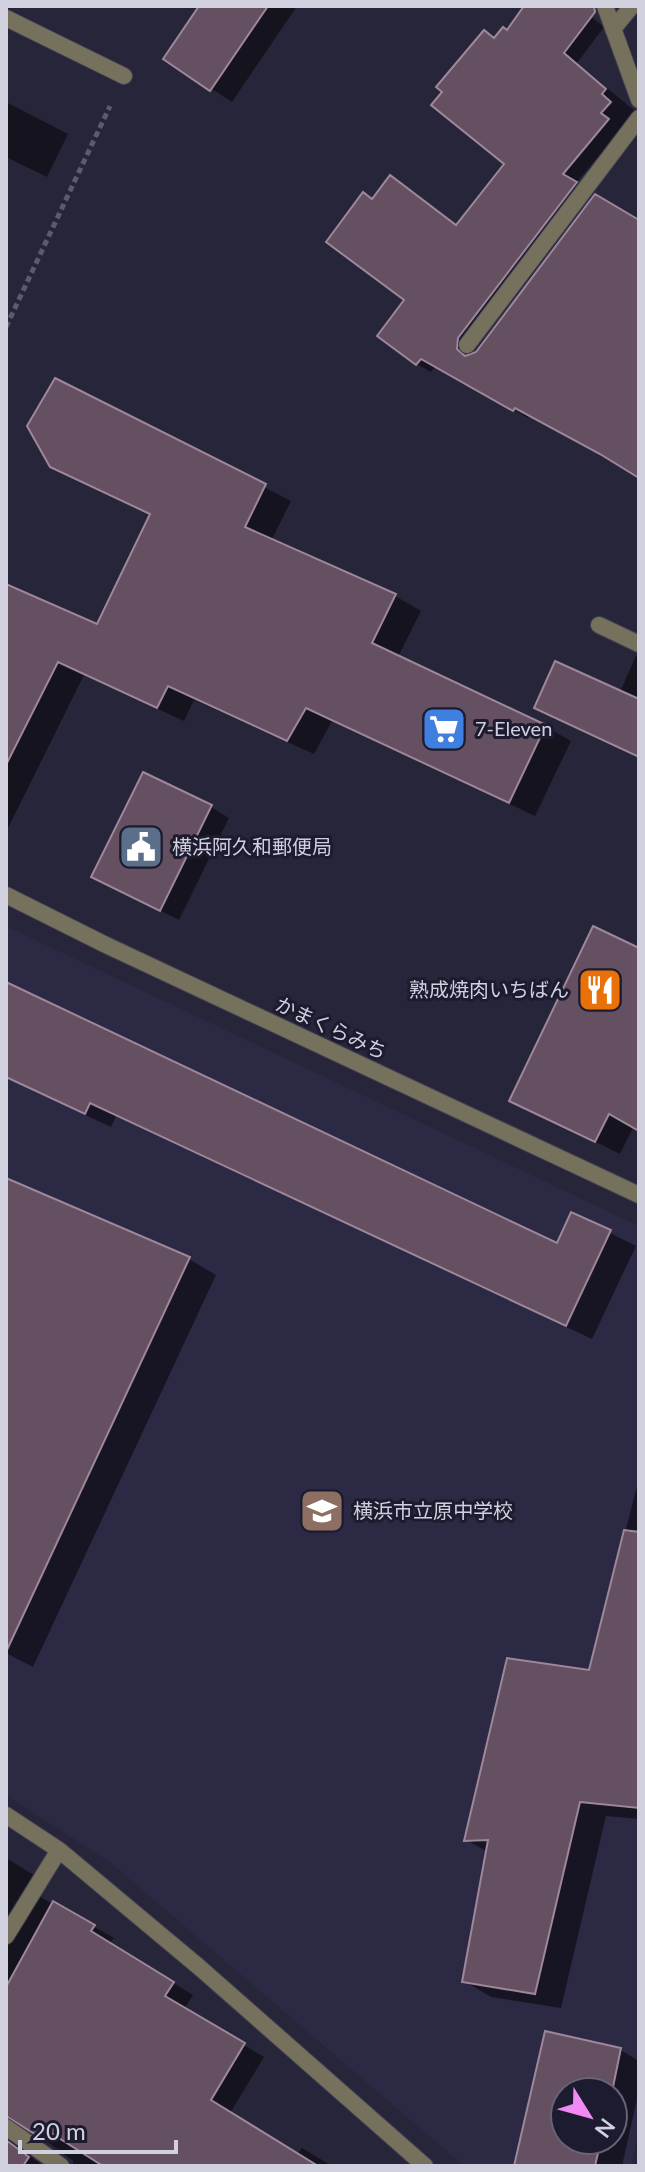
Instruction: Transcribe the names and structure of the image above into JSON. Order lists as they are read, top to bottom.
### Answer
{
  "streets": {
    "street": ["かまくらみち"]
  },
  "places": {
    "supermarket": ["7-Eleven"],
    "public building": ["横浜阿久和郵便局"],
    "restaurant": ["熟成焼肉いちばん"],
    "school or university": ["横浜市立原中学校"]
  },
  "scale_bar": "20 m",
  "north": "bottom right"
}
